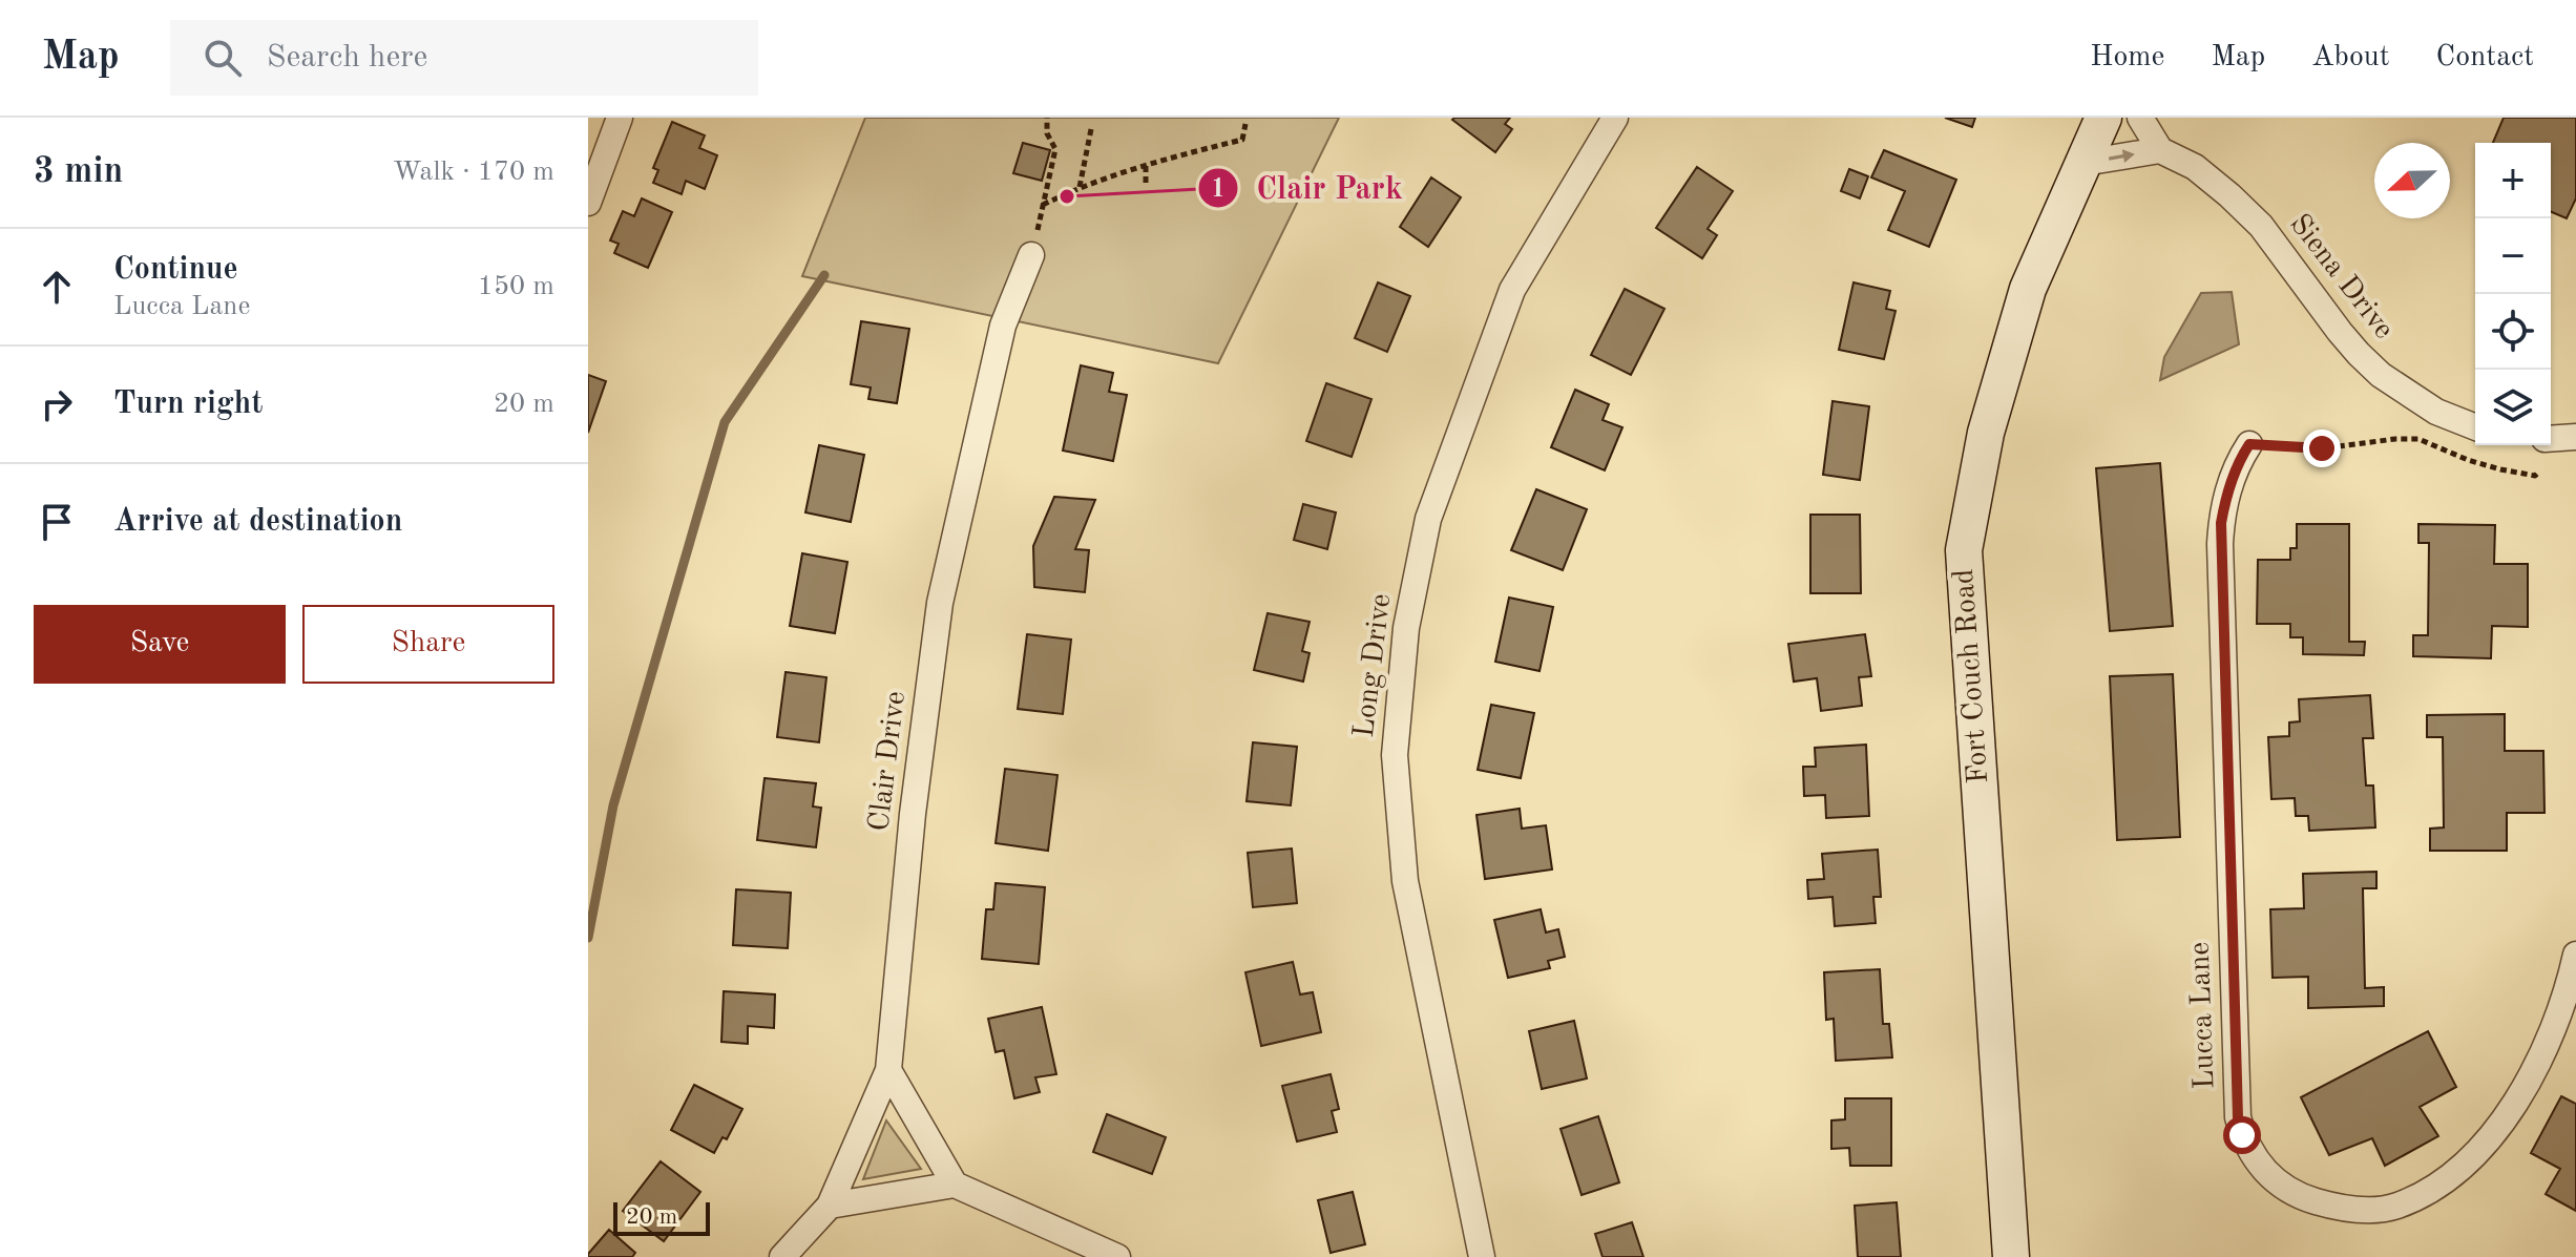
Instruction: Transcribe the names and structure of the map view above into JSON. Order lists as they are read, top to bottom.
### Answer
{
  "streets": {
    "street": [
      "Siena Drive",
      "Long Drive",
      "Fort Couch Road",
      "Clair Drive",
      "Lucca Lane"
    ]
  },
  "places": ["Clair Park"],
  "scale_bar": "20 m",
  "north": "left",
  "page": {
    "header": "Map",
    "search": "Search here",
    "nav": [
      "Home",
      "Map",
      "About",
      "Contact"
    ],
    "heading": ["3 min", "Walk · 170 m"],
    "map_buttons": ["+", "−"],
    "list": [
      ["Continue", "Lucca Lane", "150 m"],
      ["Turn right", "20 m"],
      "Arrive at destination"
    ],
    "buttons": ["Save", "Share"],
    "scale": "20 m"
  }
}
